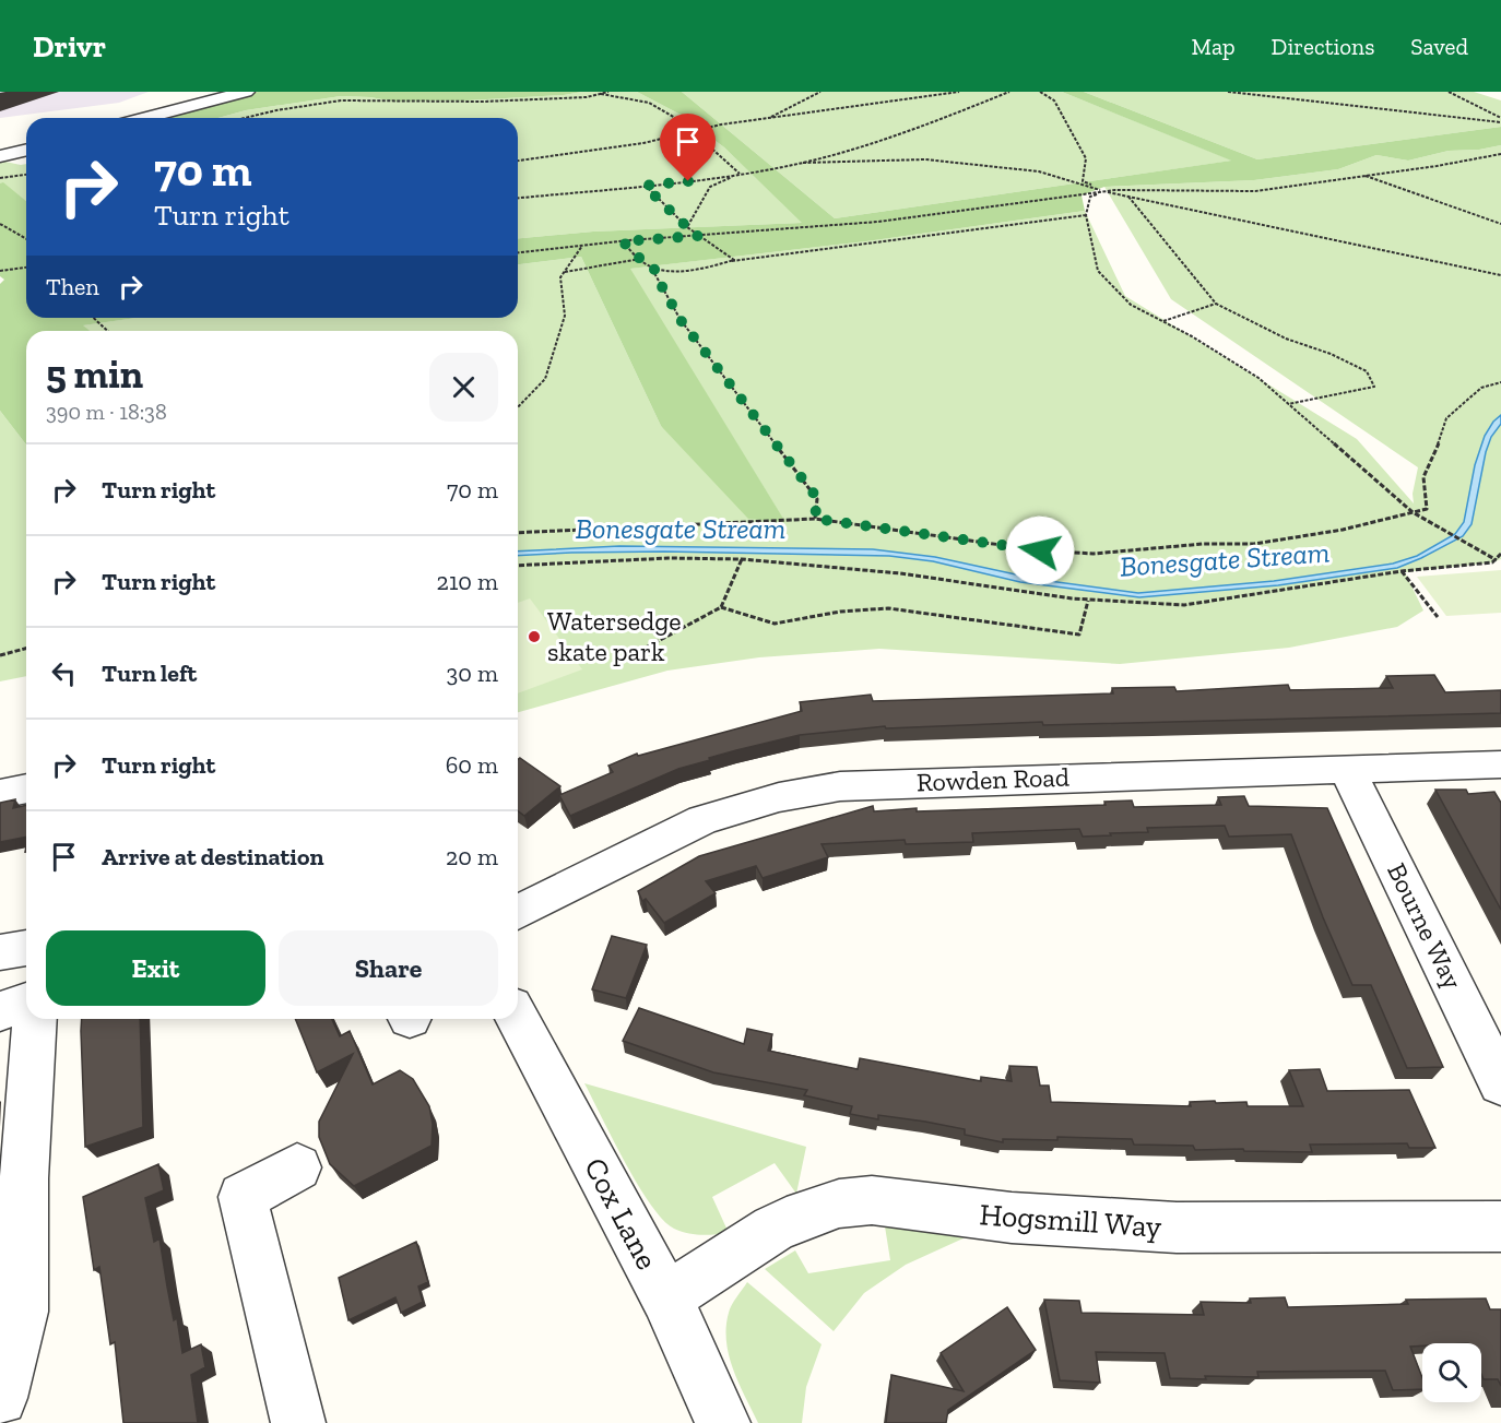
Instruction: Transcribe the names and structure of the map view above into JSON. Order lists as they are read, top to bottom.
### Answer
{
  "streets": {
    "street": [
      "Rowden Road",
      "Bourne Way",
      "Cox Lane",
      "Hogsmill Way"
    ]
  },
  "crossings": [
    ["Rowden Road", "Bourne Way"],
    ["Cox Lane", "Hogsmill Way"]
  ],
  "water": ["Bonesgate Stream"],
  "places": ["Watersedge skate park"],
  "page": {
    "header": "Drivr",
    "nav": ["Map", "Directions", "Saved"],
    "turn": ["70 m", "Turn right"],
    "then": "Then",
    "heading": ["5 min", "390 m · 18:38"],
    "list": [
      {
        "name": "Turn right",
        "value": "70 m"
      },
      {
        "name": "Turn right",
        "value": "210 m"
      },
      {
        "name": "Turn left",
        "value": "30 m"
      },
      {
        "name": "Turn right",
        "value": "60 m"
      },
      {
        "name": "Arrive at destination",
        "value": "20 m"
      }
    ],
    "buttons": ["Exit", "Share"]
  }
}
